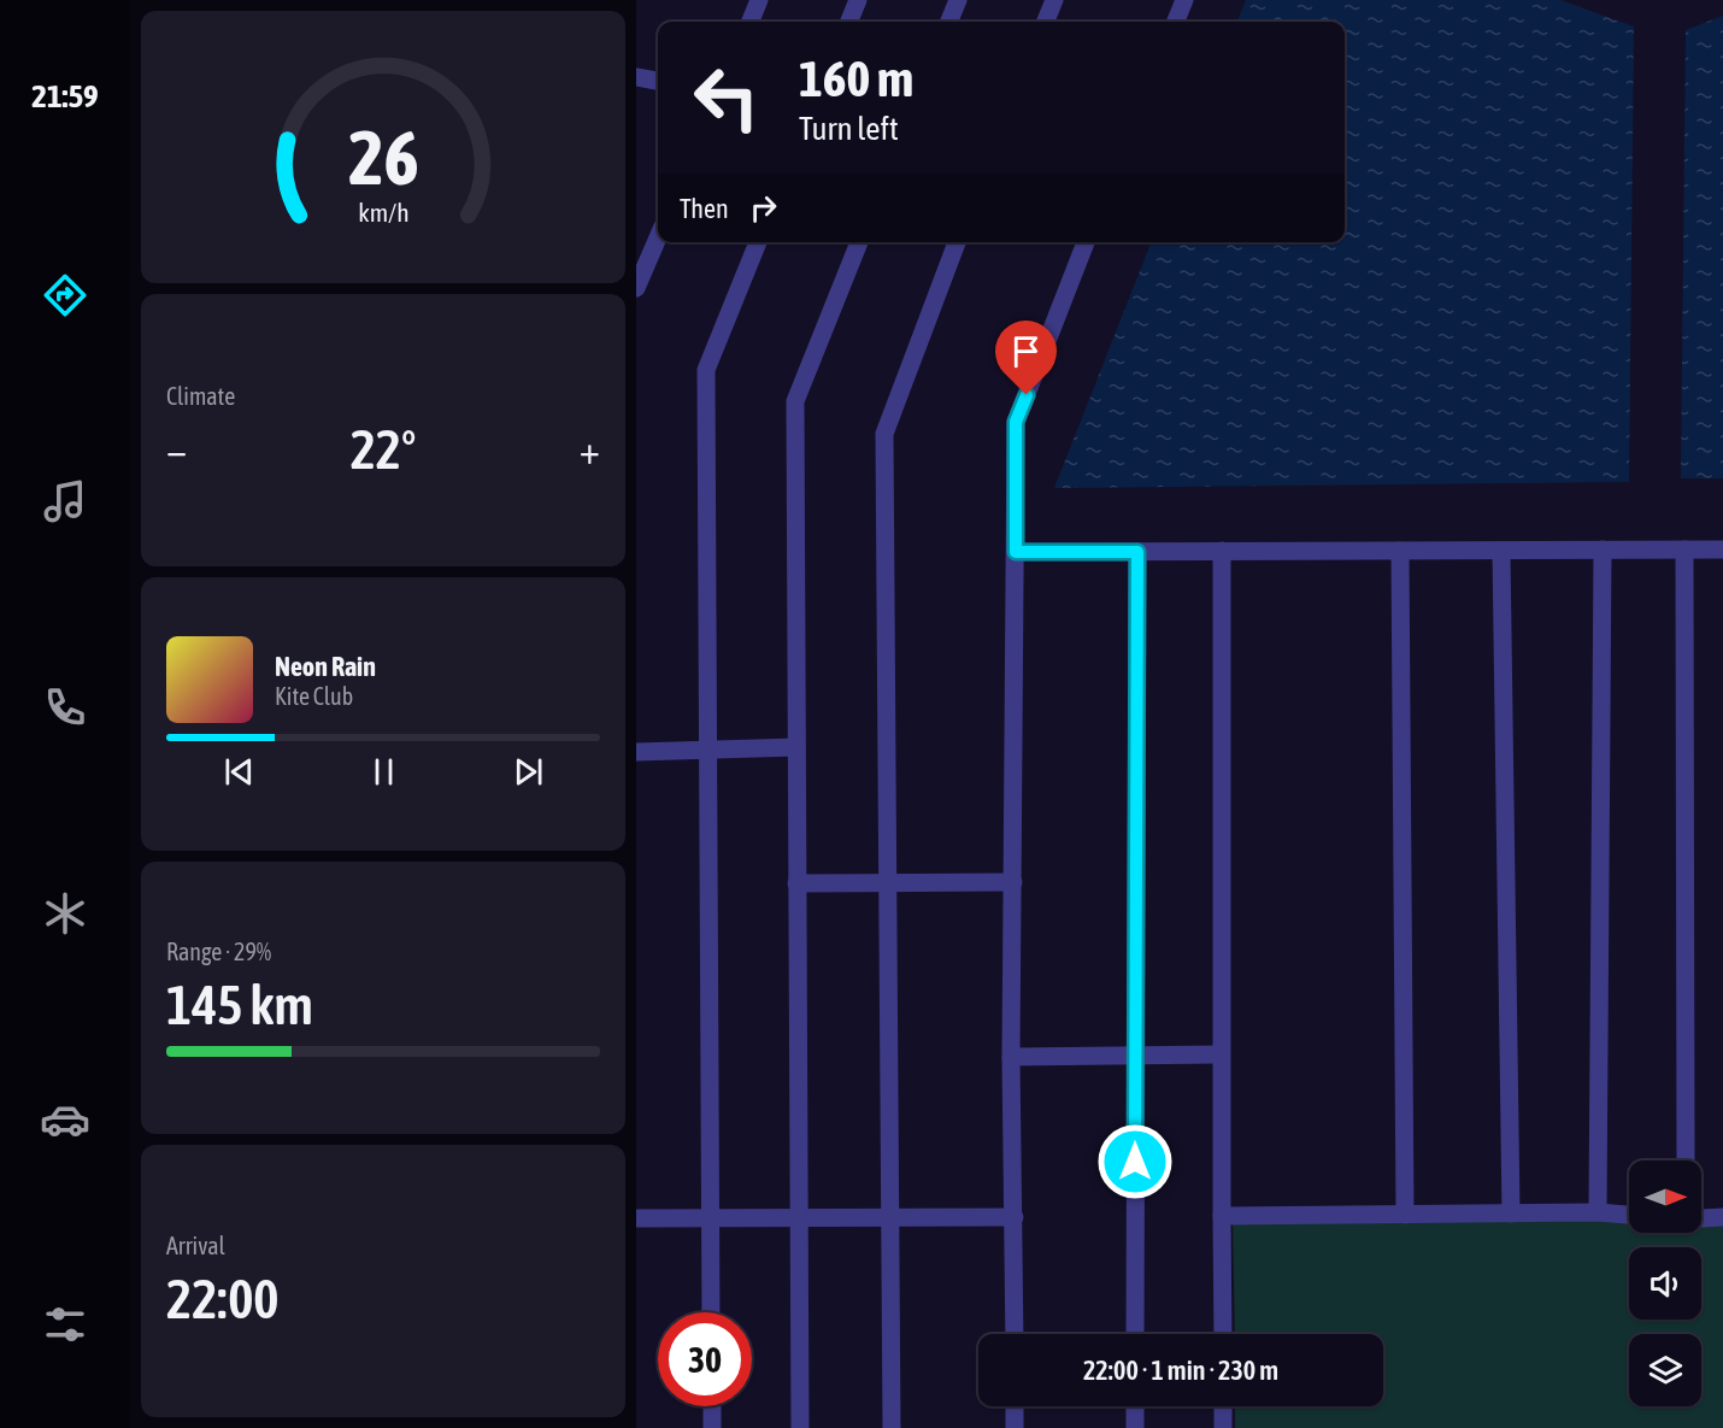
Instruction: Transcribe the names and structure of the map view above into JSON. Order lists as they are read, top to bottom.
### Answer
{
  "north": "right",
  "page": {
    "tabs": "21:59",
    "turn": ["160 m", "Turn left"],
    "then": "Then",
    "tile": [
      "Climate",
      ["Range · 29%", "145 km"],
      ["Arrival", "22:00"]
    ],
    "heat": ["−", "22°", "+"],
    "song": ["Neon Rain", "Kite Club"],
    "limit": "30",
    "trip": "22:00 · 1 min · 230 m",
    "gauge": ["26", "km/h"]
  }
}
